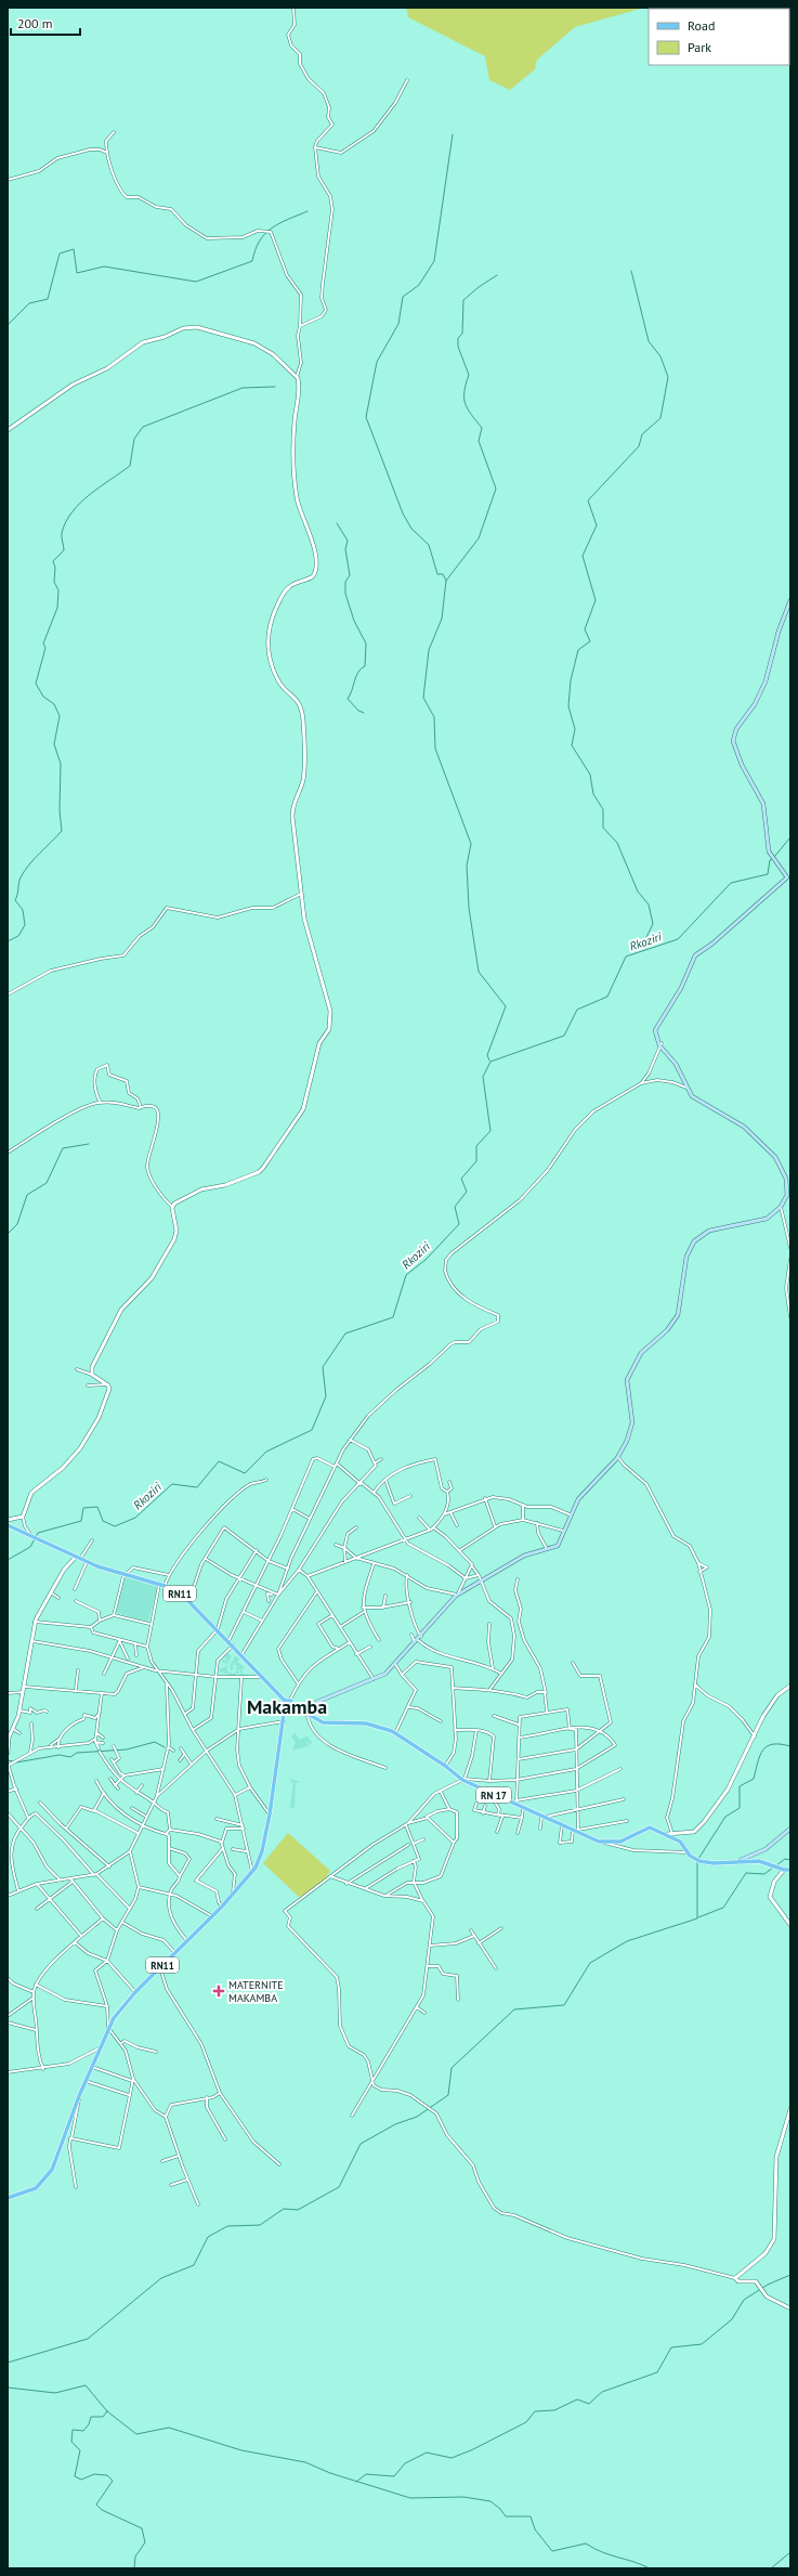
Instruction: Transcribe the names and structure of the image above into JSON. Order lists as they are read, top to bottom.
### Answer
{
  "streets": {
    "main road": ["RN11", "RN 17"]
  },
  "crossings": [
    ["RN11", "RN 17"]
  ],
  "districts": ["Makamba"],
  "water": ["Rkoziri"],
  "places": {
    "health": ["MATERNITE MAKAMBA"]
  },
  "legend": ["Road", "Park"],
  "scale_bar": "200 m"
}
